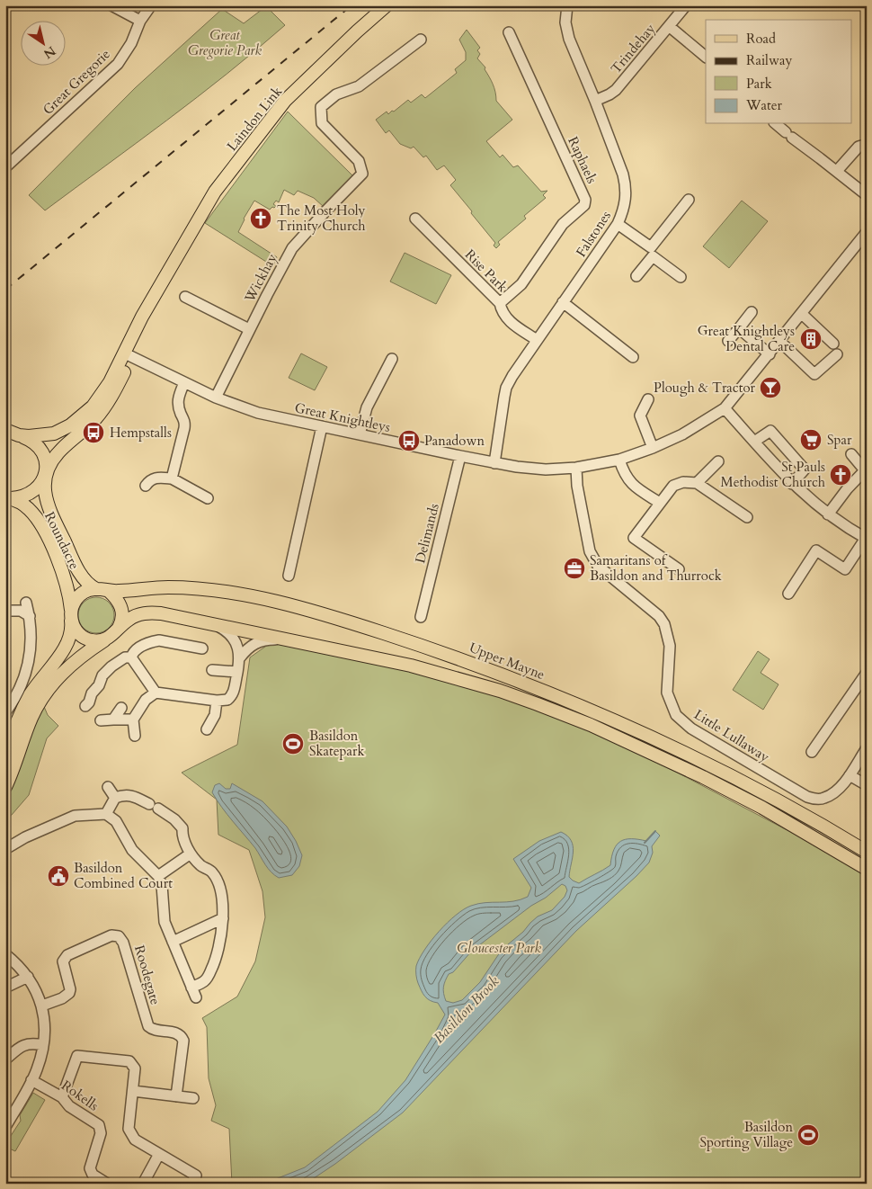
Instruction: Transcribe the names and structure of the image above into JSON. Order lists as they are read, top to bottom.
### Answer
{
  "streets": {
    "main road": ["Laindon Link", "Roundacre", "Upper Mayne"],
    "street": [
      "Trindehay",
      "Great Gregorie",
      "Raphaels",
      "Falstones",
      "Rise Park",
      "Wickhay",
      "Great Knightleys",
      "Delimands",
      "Little Lullaway",
      "Roodegate",
      "Rokells"
    ]
  },
  "crossings": [
    ["Trindehay", "Falstones"],
    ["Laindon Link", "Great Knightleys"],
    ["Laindon Link", "Roundacre"],
    ["Raphaels", "Rise Park"],
    ["Falstones", "Rise Park"],
    ["Falstones", "Great Knightleys"],
    ["Wickhay", "Great Knightleys"],
    ["Great Knightleys", "Delimands"],
    ["Great Knightleys", "Little Lullaway"],
    ["Roundacre", "Upper Mayne"]
  ],
  "water": ["Basildon Brook"],
  "parks": ["Great Gregorie Park", "Gloucester Park"],
  "places": {
    "church": ["The Most Holy Trinity Church", "St Pauls Methodist Church"],
    "building": ["Great Knightleys Dental Care"],
    "bar": ["Plough & Tractor"],
    "bus stop": ["Hempstalls", "Panadown"],
    "supermarket": ["Spar"],
    "office": ["Samaritans of Basildon and Thurrock"],
    "sports": ["Basildon Skatepark", "Basildon Sporting Village"],
    "public building": ["Basildon Combined Court"]
  },
  "legend": [
    "Road",
    "Railway",
    "Park",
    "Water"
  ],
  "north": "bottom right"
}
